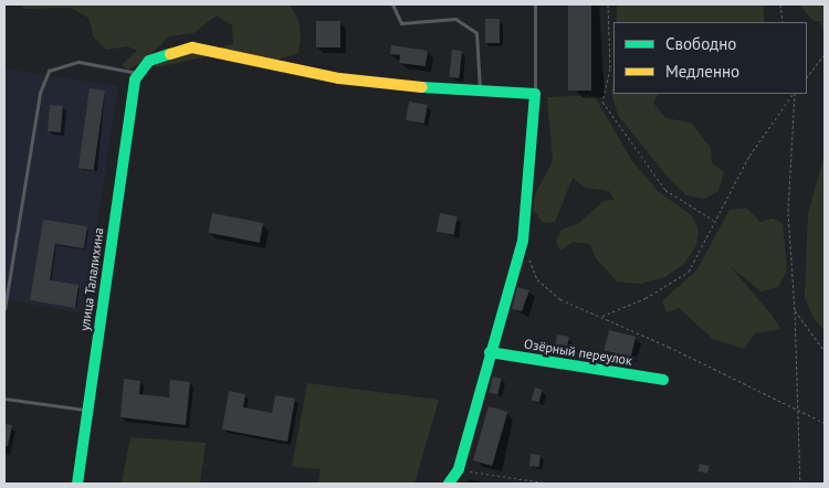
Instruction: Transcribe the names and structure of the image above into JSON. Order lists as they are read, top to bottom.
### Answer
{
  "streets": {
    "street": ["улица Талалихина", "Озёрный переулок"]
  },
  "legend": ["Свободно", "Медленно"]
}
